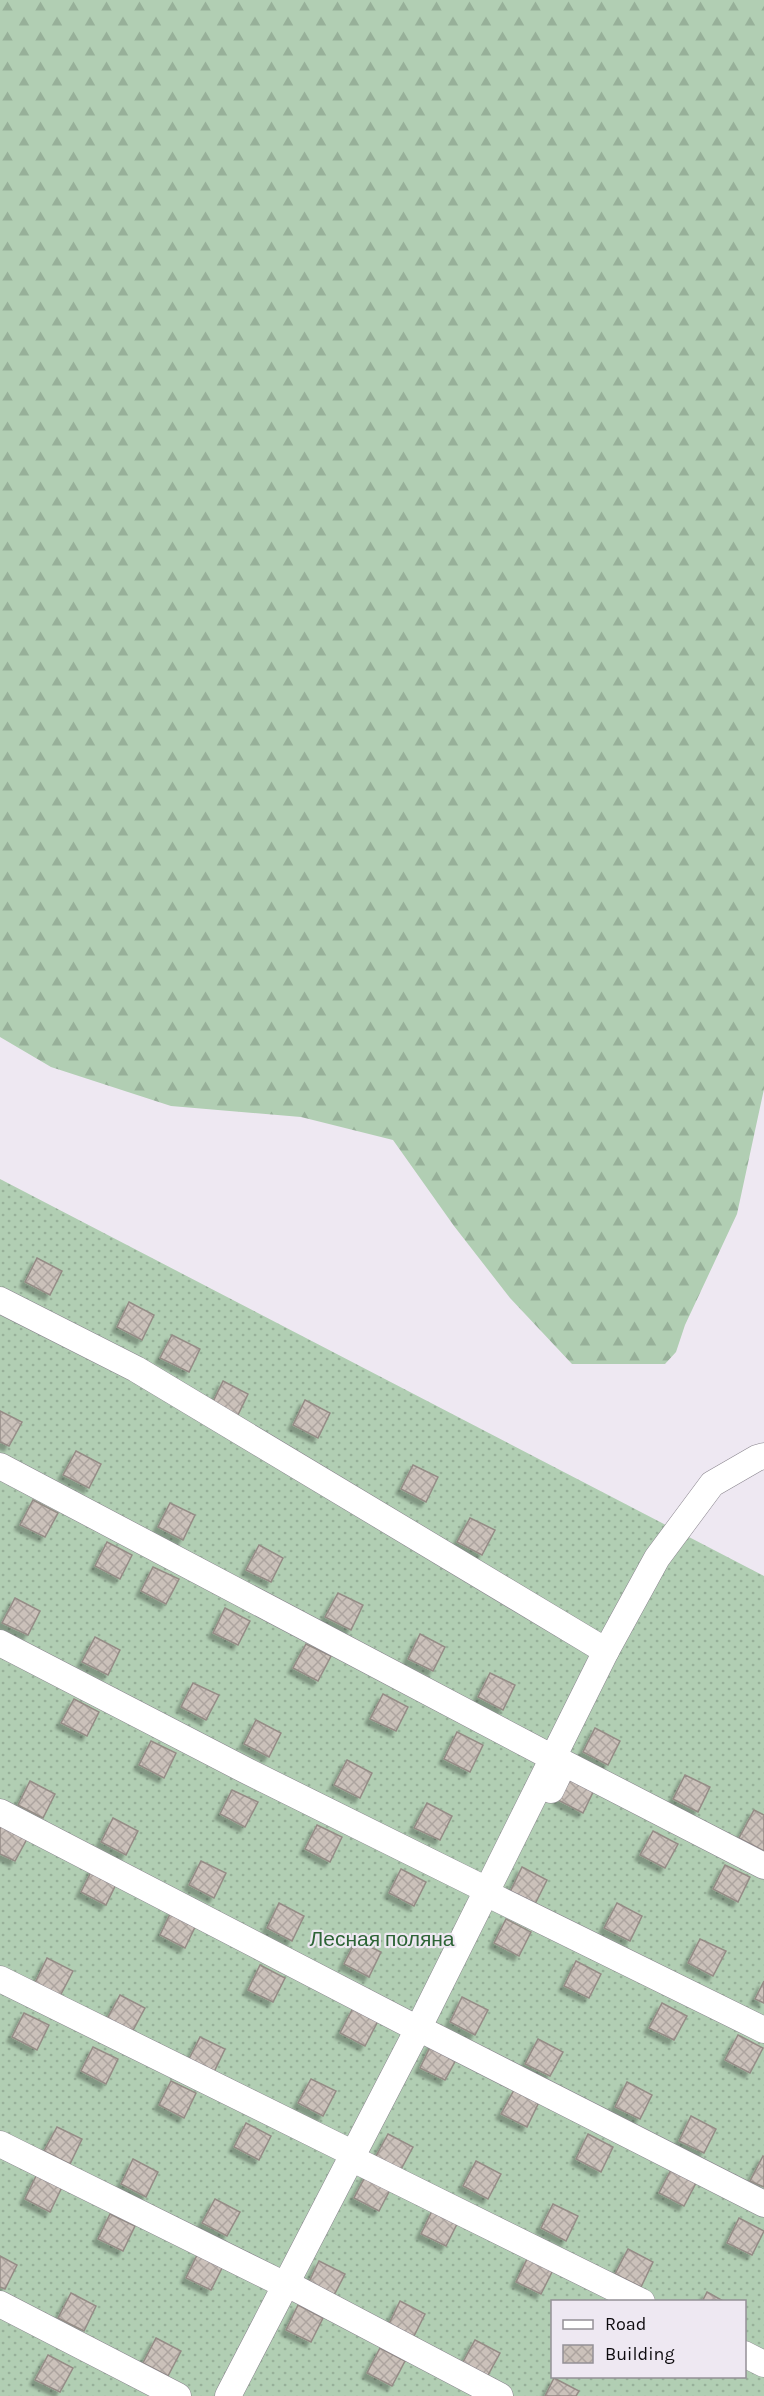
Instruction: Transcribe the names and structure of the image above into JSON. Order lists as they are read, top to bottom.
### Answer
{
  "parks": ["Лесная поляна"],
  "legend": ["Road", "Building"]
}
